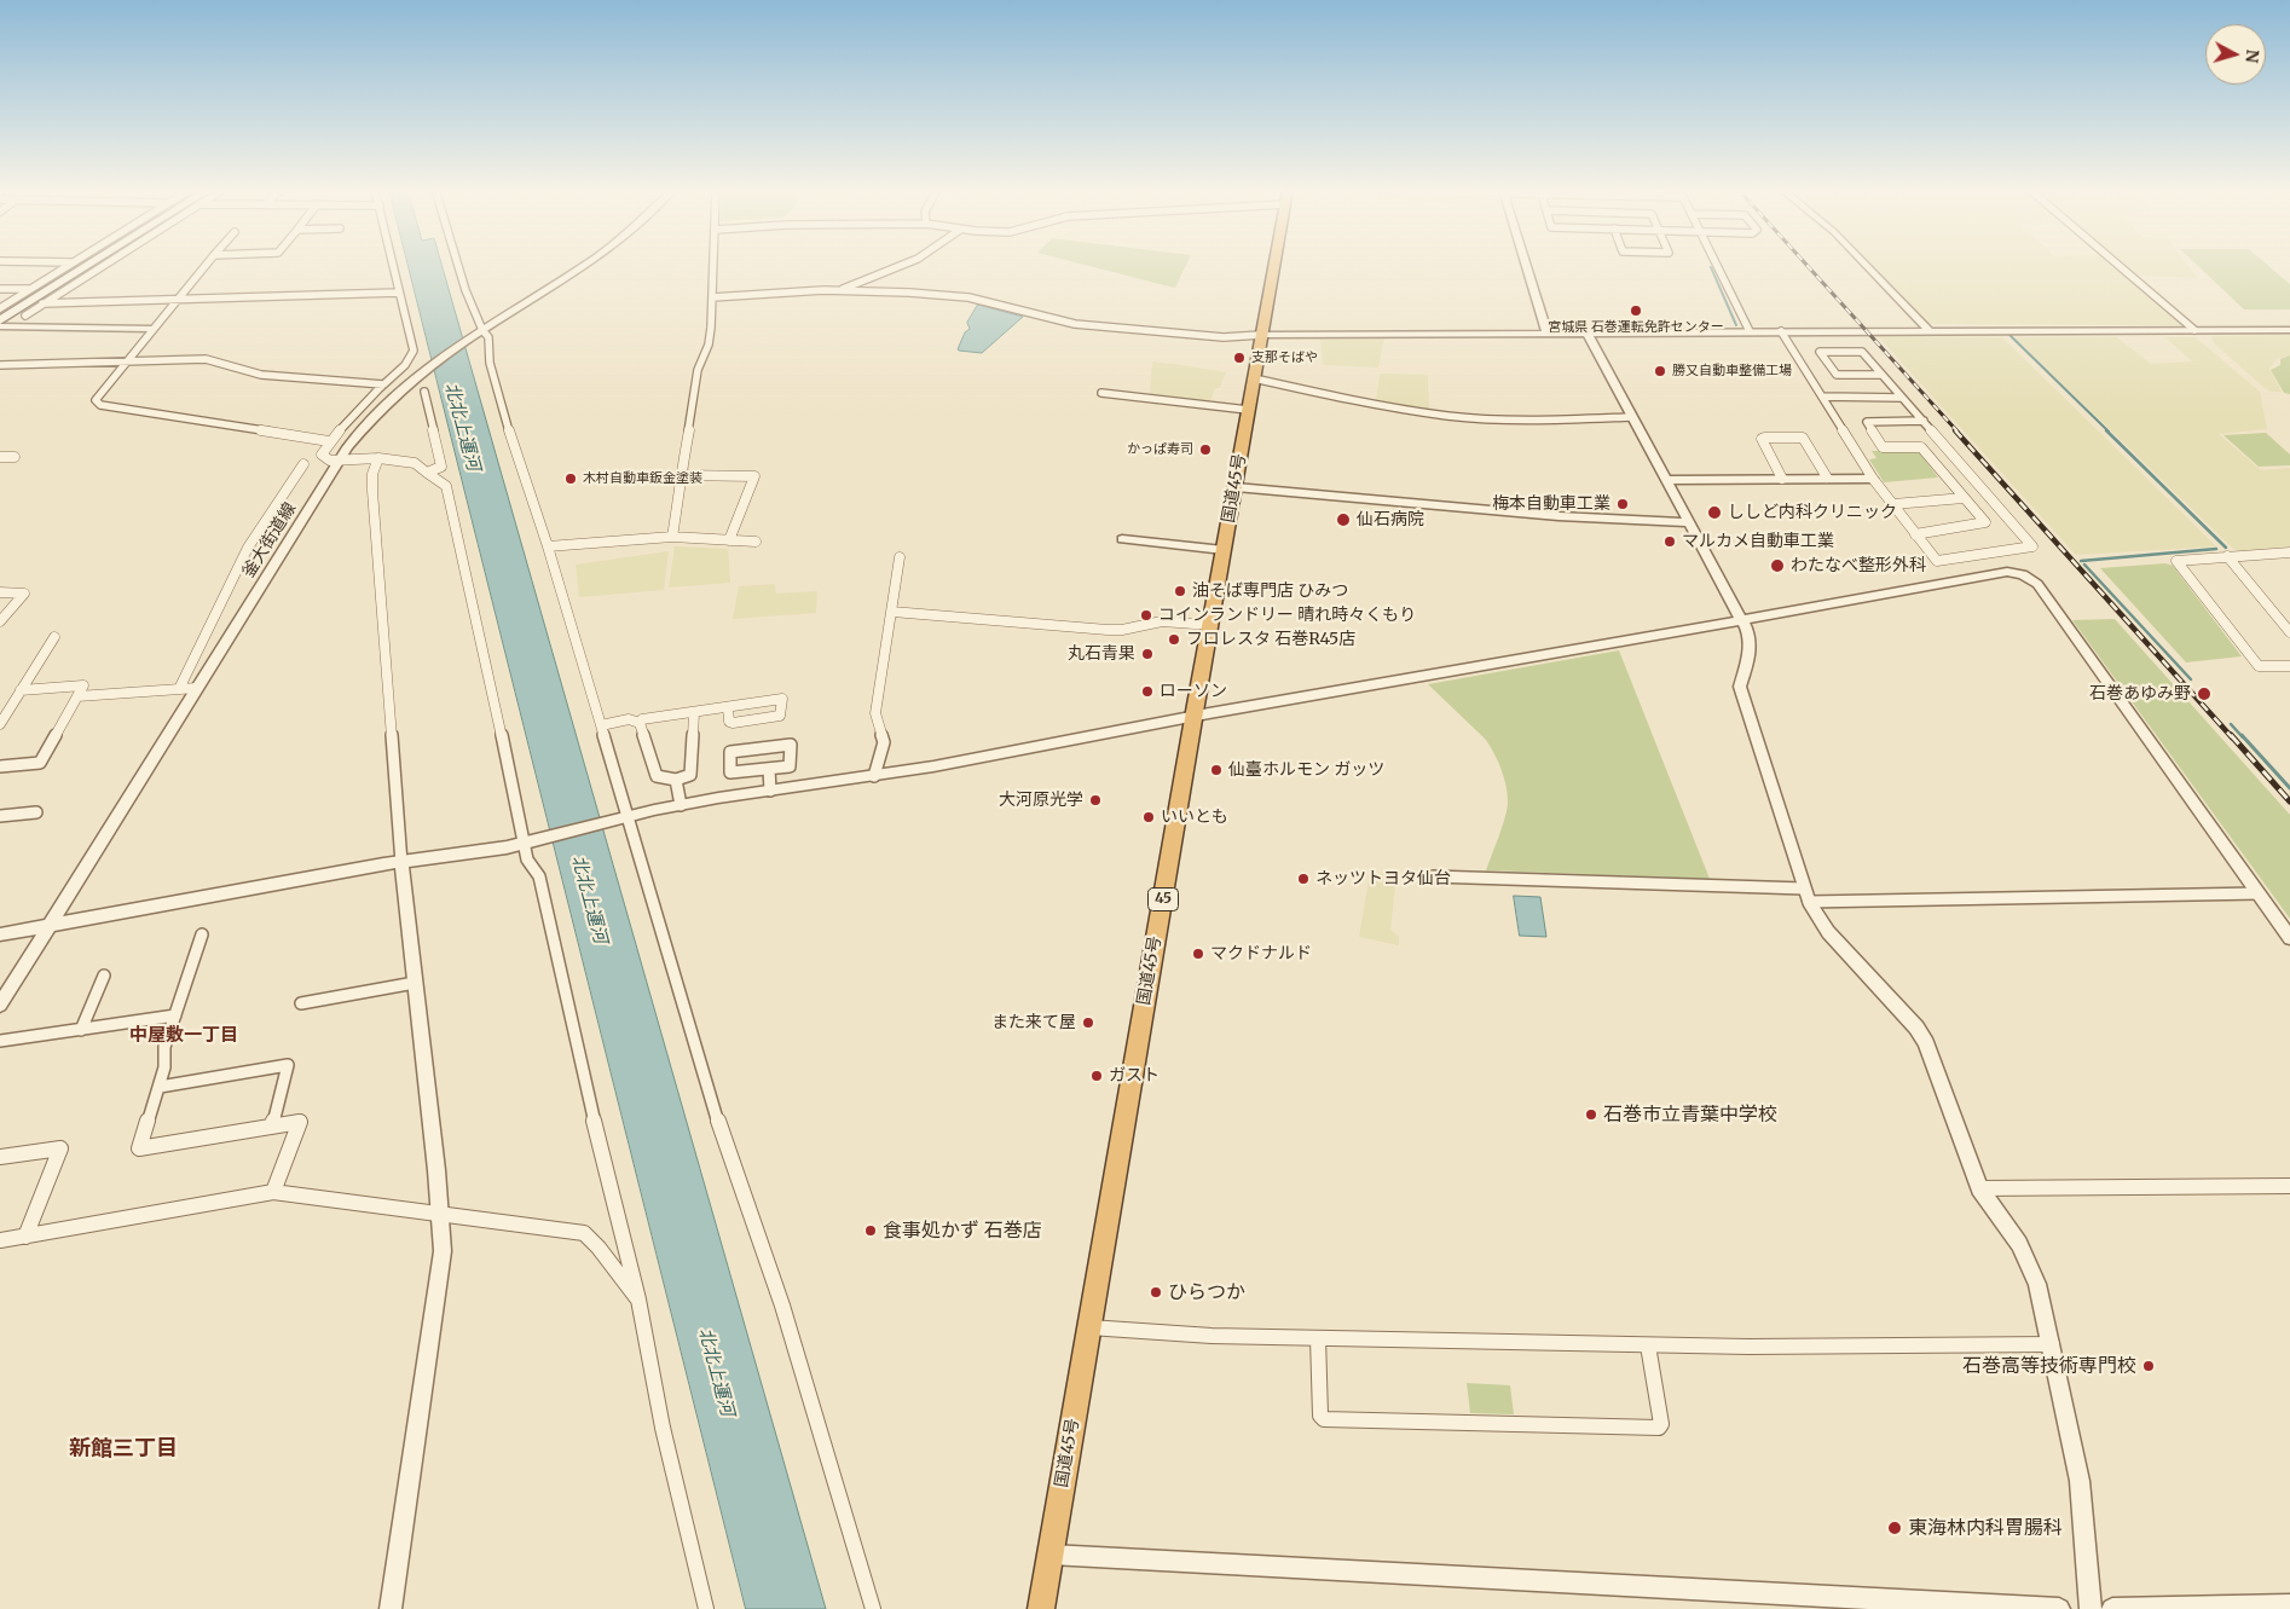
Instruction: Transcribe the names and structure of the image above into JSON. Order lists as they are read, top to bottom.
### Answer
{
  "streets": {
    "highway": ["国道45号", "45"],
    "street": ["釜大街道線"]
  },
  "districts": ["中屋敷一丁目", "新館三丁目"],
  "water": ["北北上運河"],
  "places": [
    "宮城県 石巻運転免許センター",
    "支那そばや",
    "勝又自動車整備工場",
    "かっぱ寿司",
    "木村自動車鈑金塗装",
    "梅本自動車工業",
    "ししど内科クリニック",
    "仙石病院",
    "マルカメ自動車工業",
    "わたなべ整形外科",
    "油そば専門店 ひみつ",
    "コインランドリー 晴れ時々くもり",
    "フロレスタ 石巻R45店",
    "丸石青果",
    "ローソン",
    "石巻あゆみ野",
    "仙臺ホルモン ガッツ",
    "大河原光学",
    "いいとも",
    "ネッツトヨタ仙台",
    "マクドナルド",
    "また来て屋",
    "ガスト",
    "石巻市立青葉中学校",
    "食事処かず 石巻店",
    "ひらつか",
    "石巻高等技術専門校",
    "東海林内科胃腸科"
  ],
  "north": "right"
}
